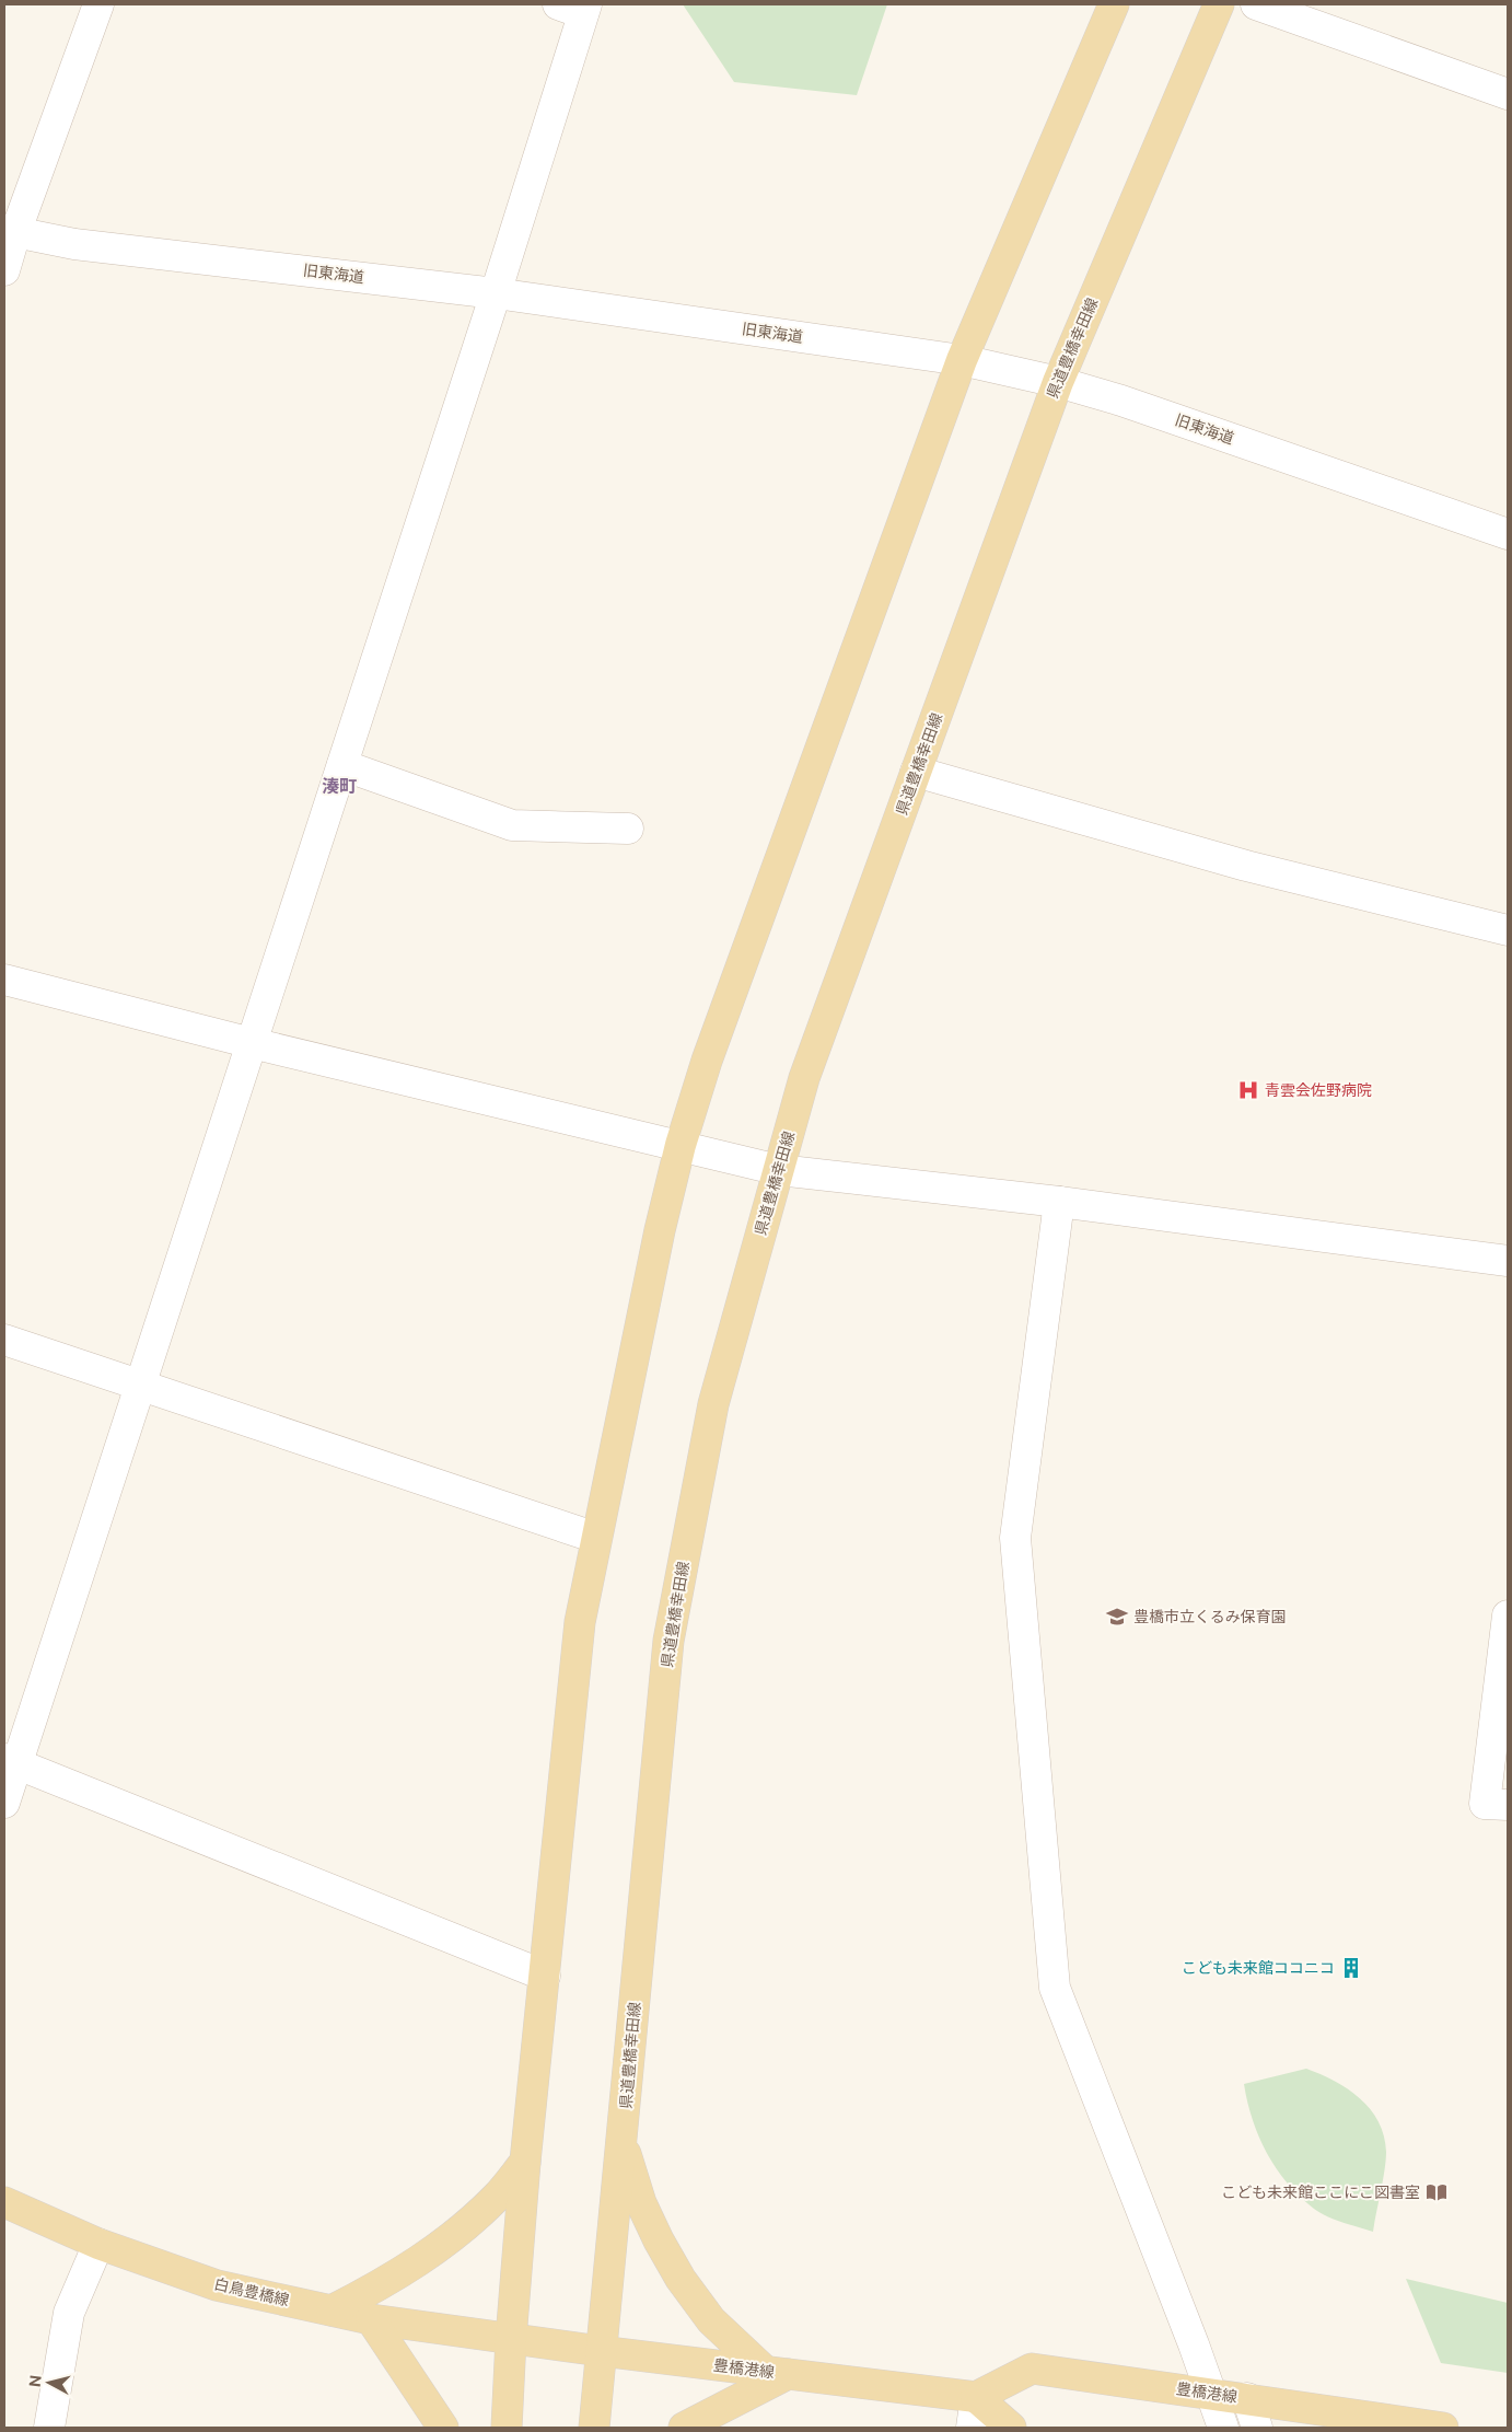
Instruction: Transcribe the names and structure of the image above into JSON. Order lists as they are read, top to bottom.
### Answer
{
  "streets": {
    "main road": ["県道豊橋幸田線", "白鳥豊橋線", "豊橋港線"],
    "street": ["旧東海道"]
  },
  "crossings": [
    ["旧東海道", "県道豊橋幸田線"],
    ["県道豊橋幸田線", "豊橋港線"],
    ["白鳥豊橋線", "豊橋港線"]
  ],
  "districts": ["湊町"],
  "places": {
    "hospital": ["青雲会佐野病院"],
    "school or university": ["豊橋市立くるみ保育園"],
    "building": ["こども未来館ココニコ"],
    "library": ["こども未来館ここにこ図書室"]
  },
  "north": "left"
}
